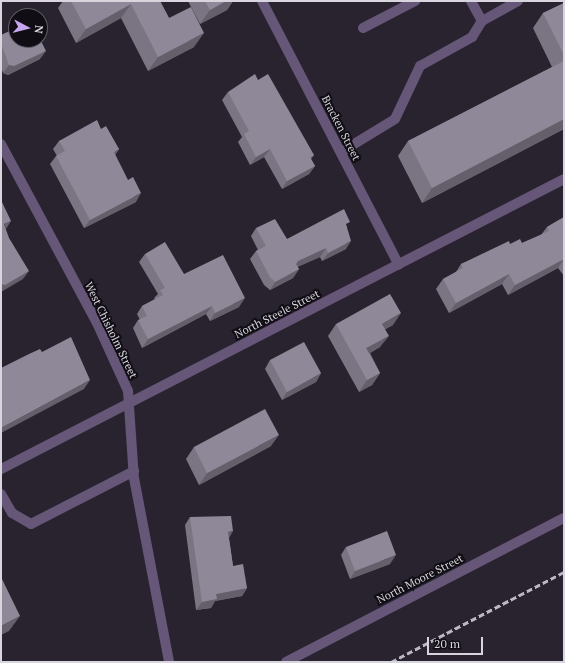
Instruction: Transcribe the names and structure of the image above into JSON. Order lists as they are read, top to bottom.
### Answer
{
  "streets": {
    "street": [
      "Bracken Street",
      "North Steele Street",
      "West Chisholm Street",
      "North Moore Street"
    ]
  },
  "crossings": [
    ["Bracken Street", "North Steele Street"],
    ["North Steele Street", "West Chisholm Street"]
  ],
  "scale_bar": "20 m",
  "north": "right"
}
